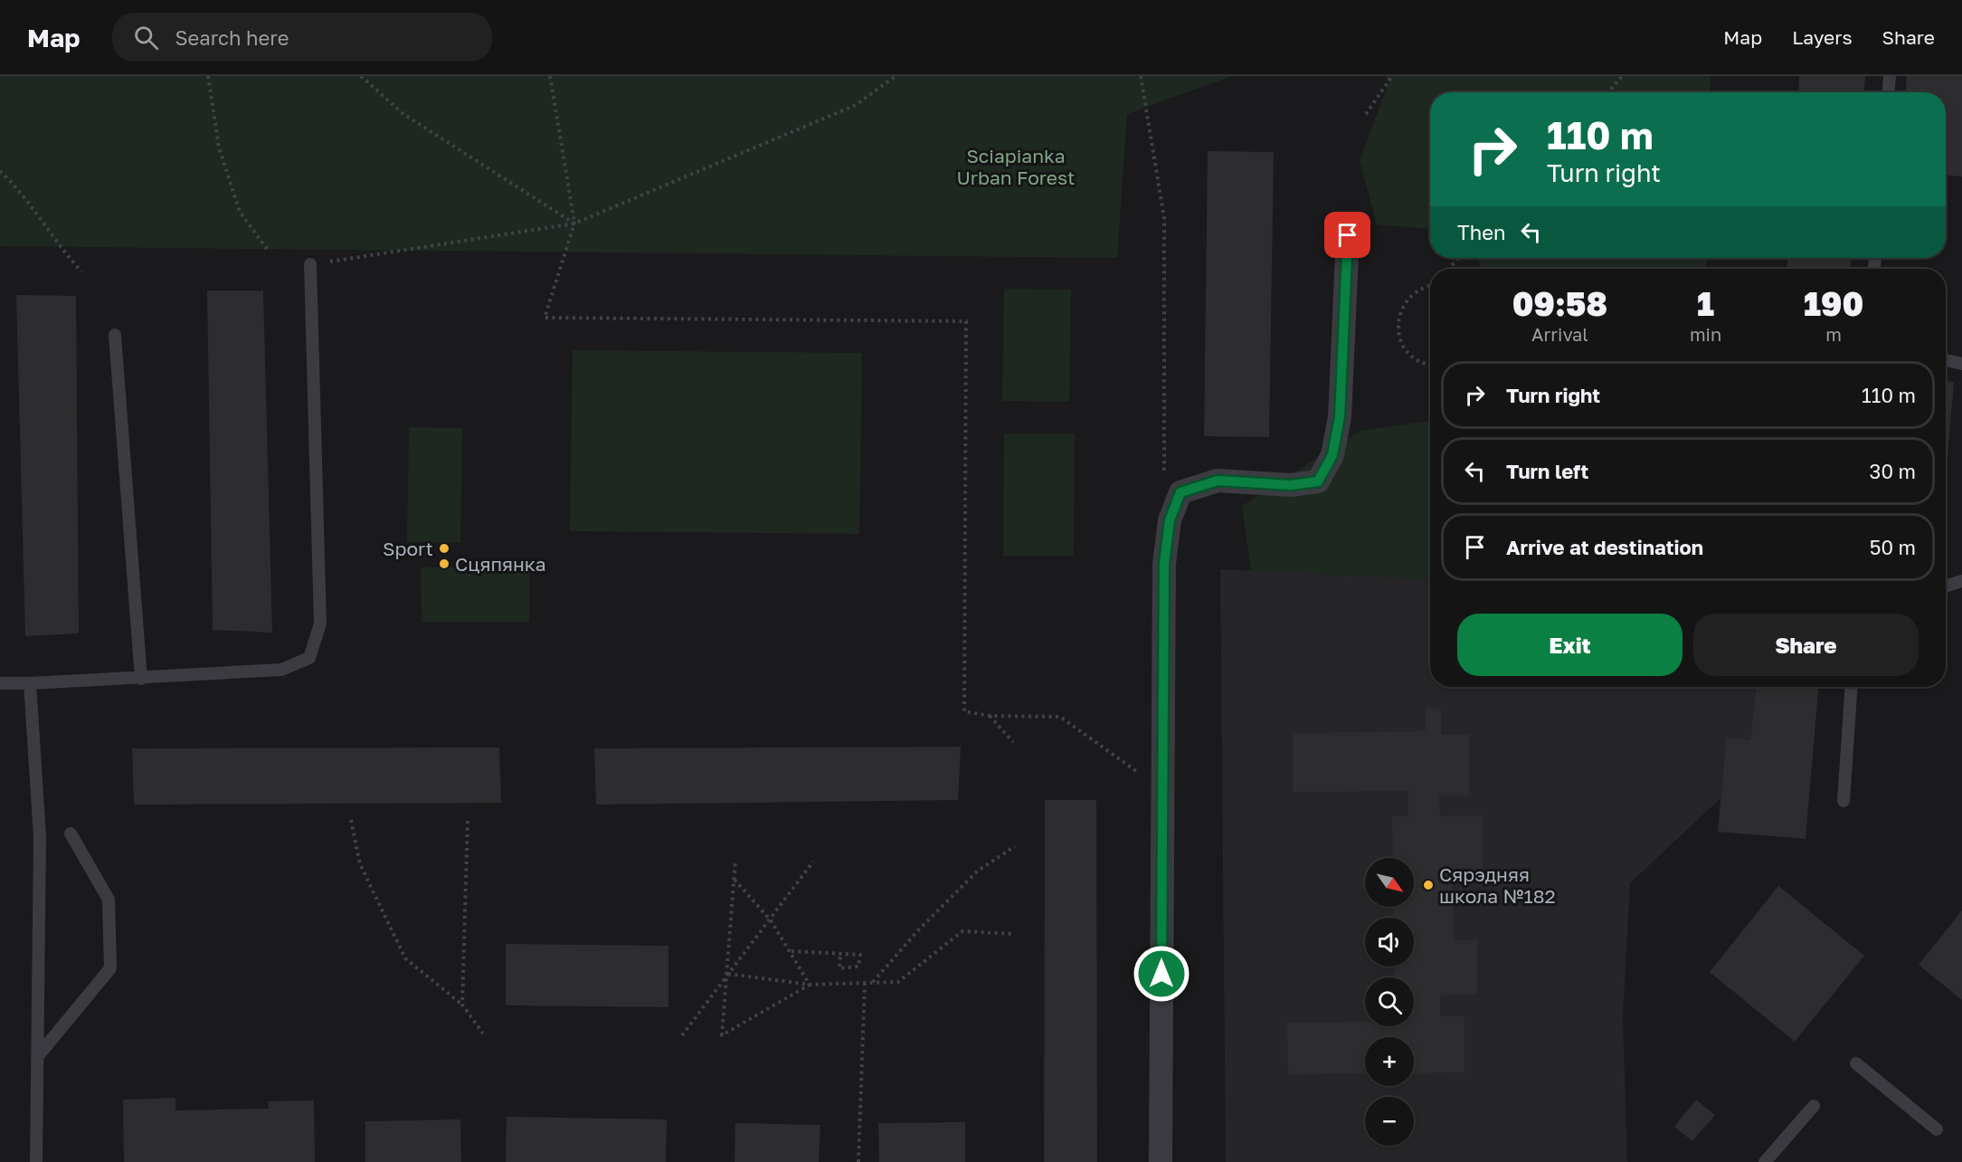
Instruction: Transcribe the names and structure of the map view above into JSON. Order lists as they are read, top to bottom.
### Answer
{
  "parks": ["Sciapianka Urban Forest"],
  "places": ["Sport", "Сцяпянка", "Сярэдняя школа №182"],
  "north": "bottom right",
  "page": {
    "header": "Map",
    "search": "Search here",
    "nav": ["Map", "Layers", "Share"],
    "turn": ["110 m", "Turn right"],
    "then": "Then",
    "eta": [
      "09:58",
      "Arrival",
      "1",
      "min",
      "190",
      "m"
    ],
    "list": [
      {
        "name": "Turn right",
        "value": "110 m"
      },
      {
        "name": "Turn left",
        "value": "30 m"
      },
      {
        "name": "Arrive at destination",
        "value": "50 m"
      }
    ],
    "buttons": ["Exit", "Share"],
    "map_buttons": ["+", "−"]
  }
}
